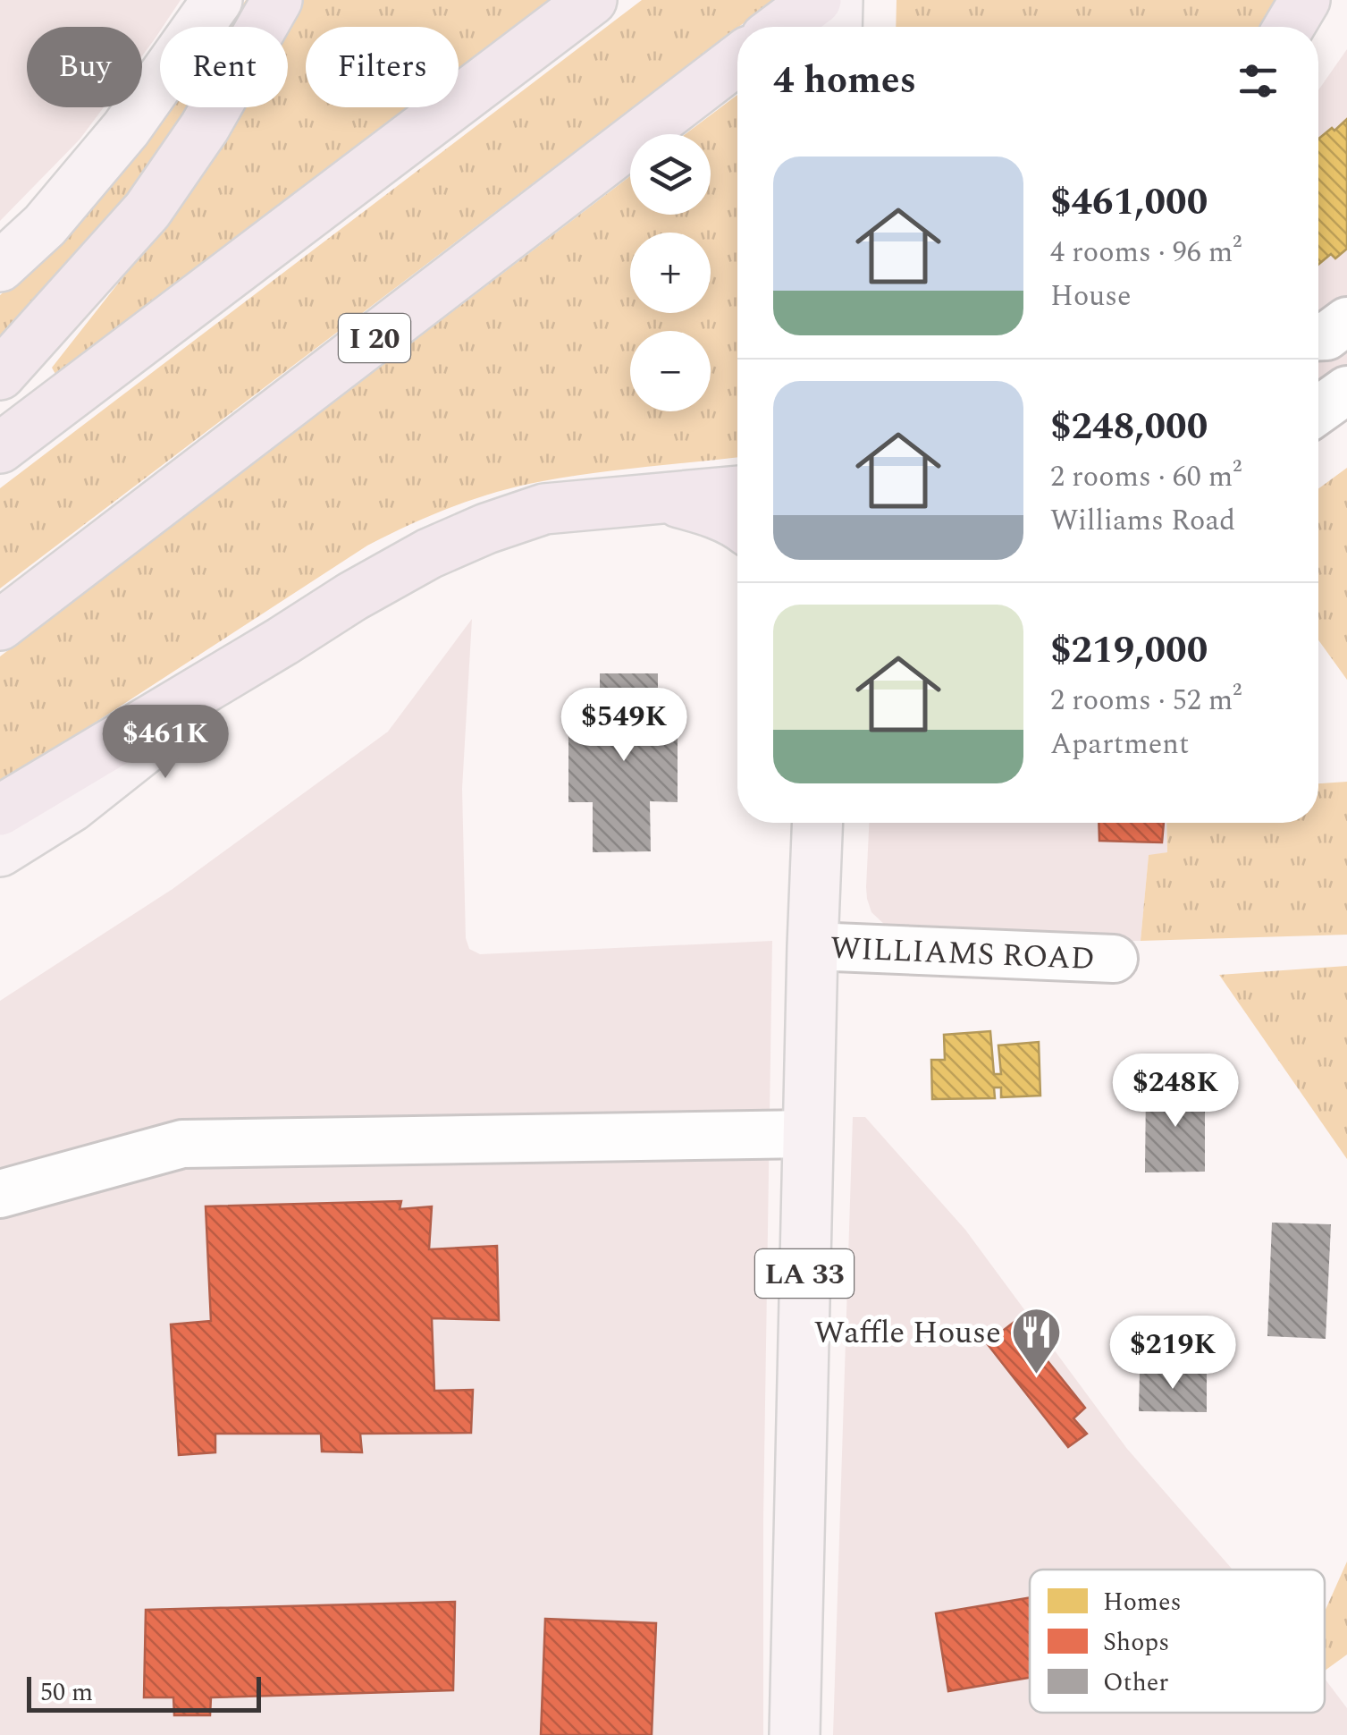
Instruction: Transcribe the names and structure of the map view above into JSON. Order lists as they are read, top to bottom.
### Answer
{
  "streets": {
    "highway": ["I 20"],
    "main road": ["LA 33"],
    "street": ["WILLIAMS ROAD"]
  },
  "crossings": [
    ["WILLIAMS ROAD", "LA 33"]
  ],
  "places": {
    "restaurant": ["Waffle House"]
  },
  "legend": ["Homes", "Shops", "Other"],
  "scale_bar": "50 m",
  "page": {
    "chip": ["Buy", "Rent", "Filters"],
    "heading": "4 homes",
    "map_buttons": ["+", "−"],
    "list": [
      {
        "name": "$461,000",
        "note": "4 rooms · 96 m² · House"
      },
      {
        "name": "$248,000",
        "note": "2 rooms · 60 m² · Williams Road"
      },
      {
        "name": "$219,000",
        "note": "2 rooms · 52 m² · Apartment"
      }
    ],
    "price": [
      "$549K",
      "$461K",
      "$248K",
      "$219K"
    ],
    "scale": "50 m"
  }
}
